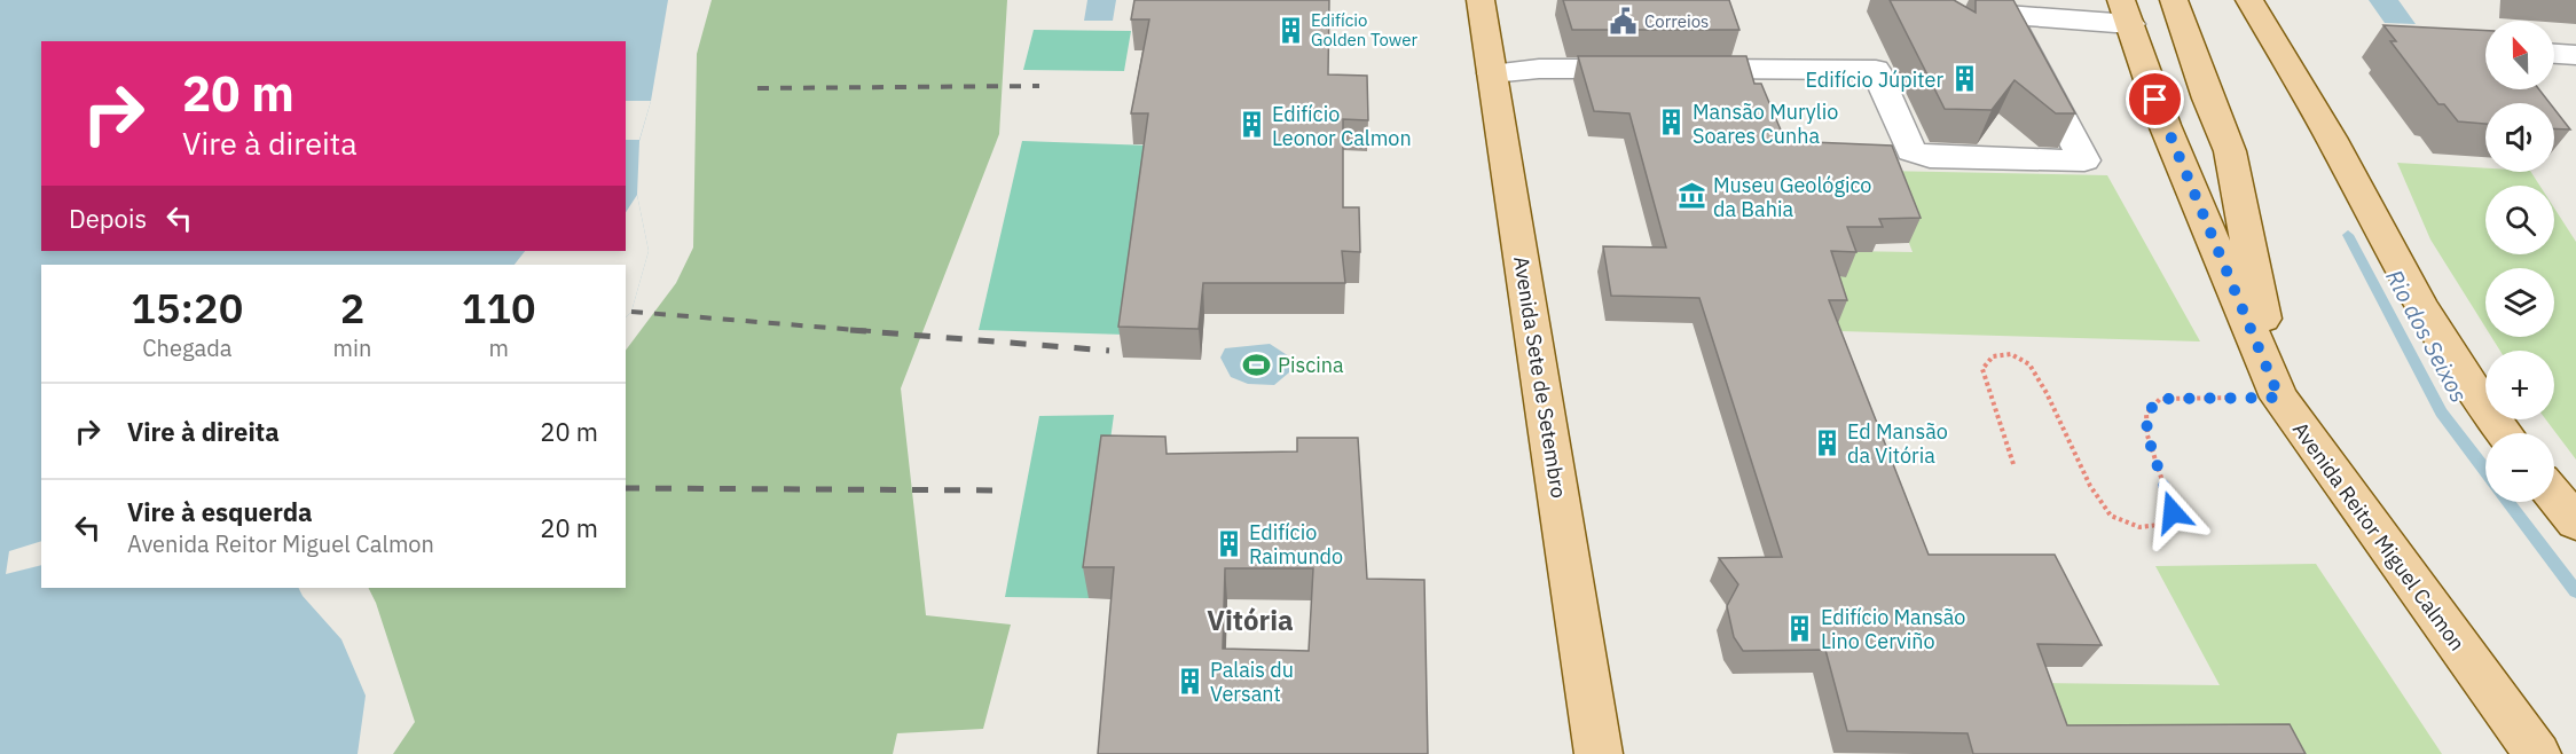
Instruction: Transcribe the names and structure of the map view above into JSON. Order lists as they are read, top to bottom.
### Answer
{
  "streets": {
    "main road": ["Avenida Sete de Setembro", "Avenida Reitor Miguel Calmon"]
  },
  "districts": ["Vitória"],
  "water": ["Rio dos Seixos"],
  "places": {
    "public building": ["Correios"],
    "building": [
      "Edifício Golden Tower",
      "Edifício Júpiter",
      "Mansão Murylio Soares Cunha",
      "Edifício Leonor Calmon",
      "Ed Mansão da Vitória",
      "Edifício Raimundo",
      "Edifício Mansão Lino Cerviño",
      "Palais du Versant"
    ],
    "museum": ["Museu Geológico da Bahia"],
    "sports": ["Piscina"]
  },
  "north": "top",
  "page": {
    "map_buttons": ["+", "−"],
    "turn": ["20 m", "Vire à direita"],
    "then": "Depois",
    "eta": [
      "15:20",
      "Chegada",
      "2",
      "min",
      "110",
      "m"
    ],
    "list": [
      {
        "name": "Vire à direita",
        "value": "20 m"
      },
      {
        "name": "Vire à esquerda",
        "note": "Avenida Reitor Miguel Calmon",
        "value": "20 m"
      }
    ]
  }
}
